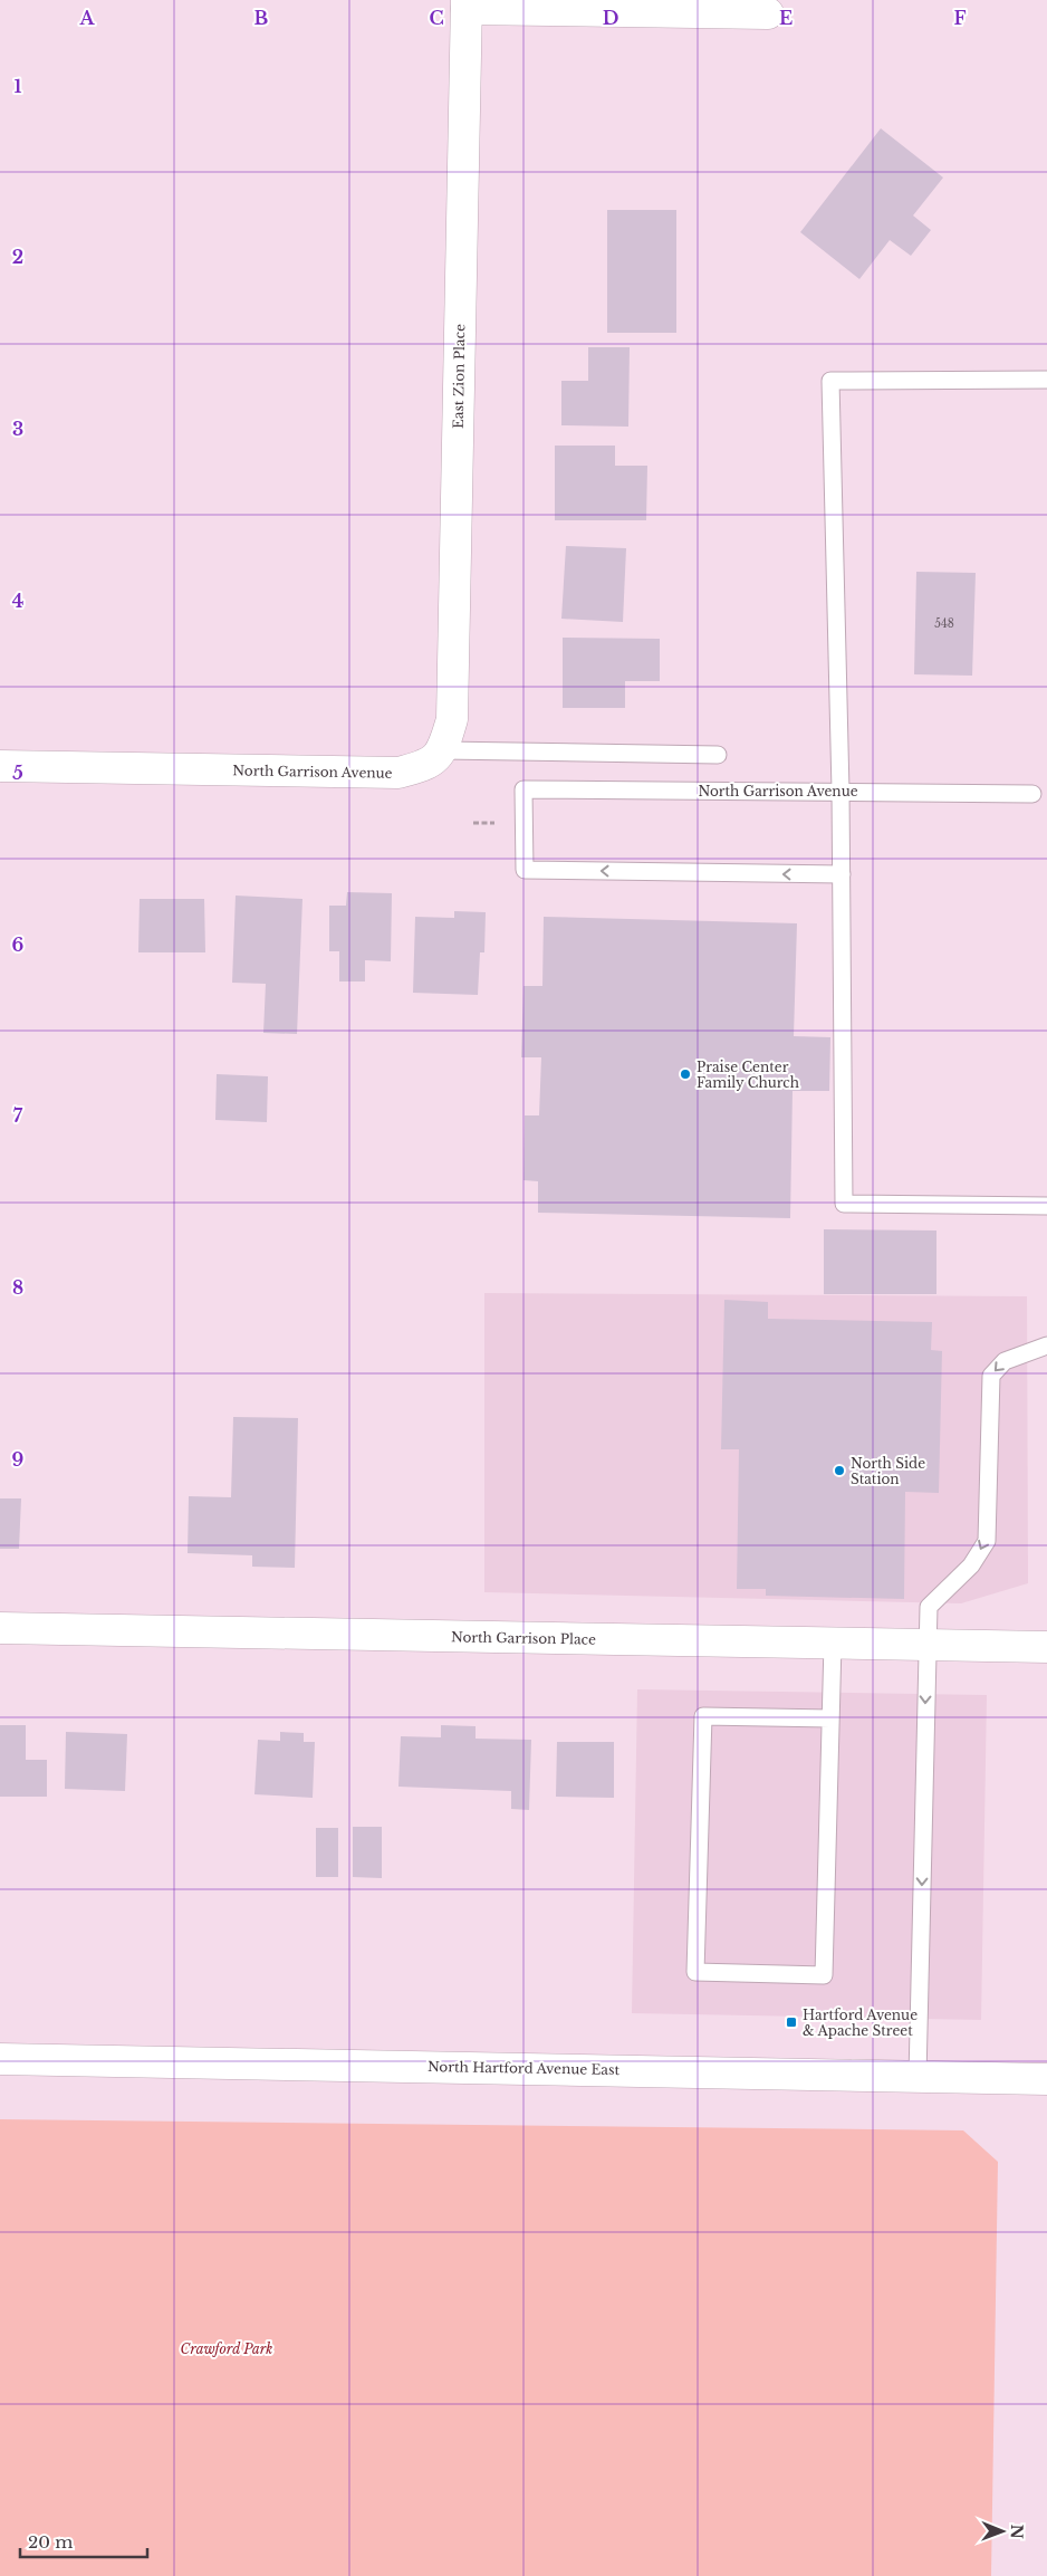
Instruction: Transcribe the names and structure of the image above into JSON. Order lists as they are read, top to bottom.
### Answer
{
  "streets": {
    "street": [
      "East Zion Place",
      "North Garrison Avenue",
      "North Garrison Place",
      "North Hartford Avenue East"
    ]
  },
  "crossings": [
    ["East Zion Place", "North Garrison Avenue"]
  ],
  "parks": ["Crawford Park"],
  "places": {
    "other": ["Praise Center Family Church", "North Side Station"],
    "transit": ["Hartford Avenue & Apache Street"]
  },
  "house_numbers": ["548"],
  "scale_bar": "20 m",
  "north": "right",
  "grid": {
    "columns": [
      "A",
      "B",
      "C",
      "D",
      "E",
      "F"
    ],
    "rows": [
      "1",
      "2",
      "3",
      "4",
      "5",
      "6",
      "7",
      "8",
      "9"
    ]
  }
}
